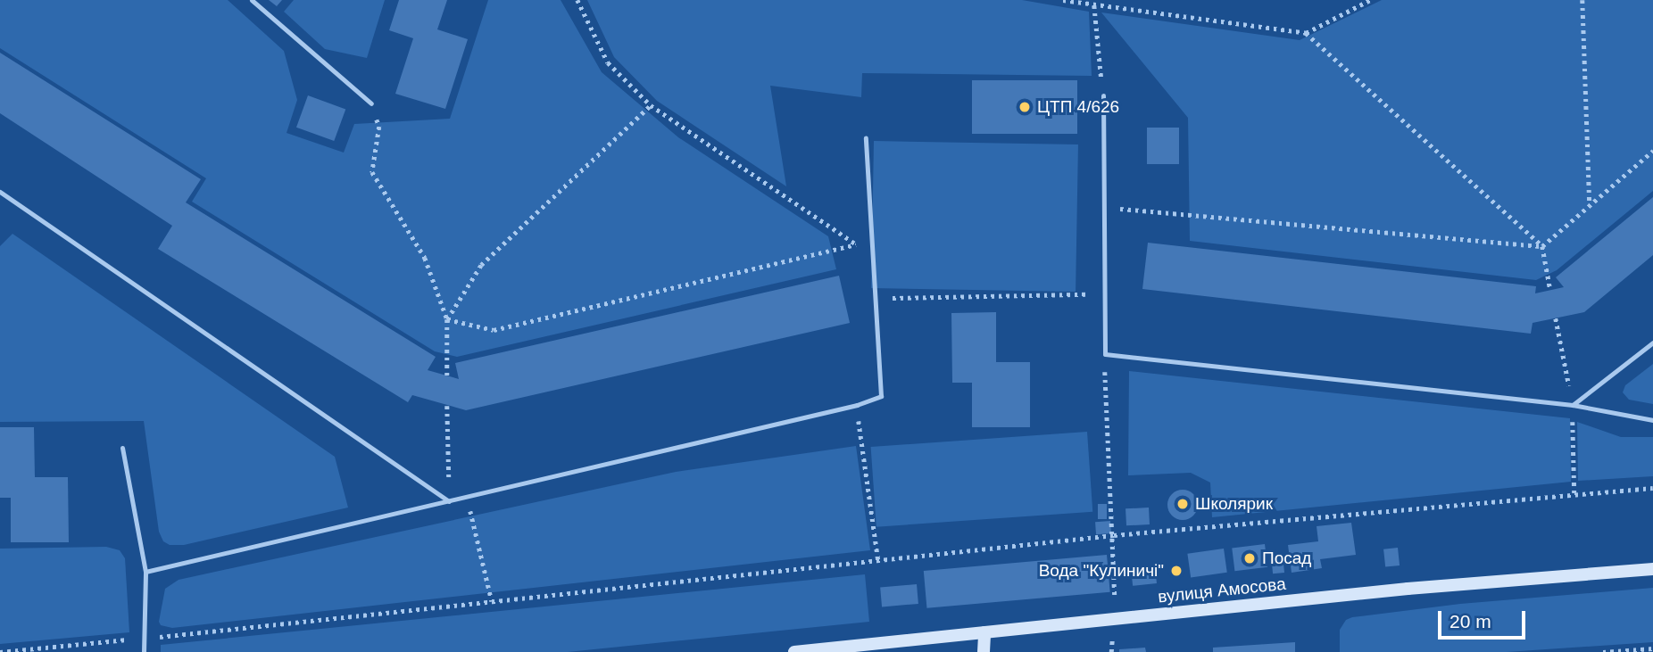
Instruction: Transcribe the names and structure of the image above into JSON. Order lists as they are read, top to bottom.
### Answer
{
  "streets": {
    "street": ["вулиця Амосова"]
  },
  "places": [
    "ЦТП 4/626",
    "Школярик",
    "Посад",
    "Вода \"Кулиничі\""
  ],
  "scale_bar": "20 m"
}
